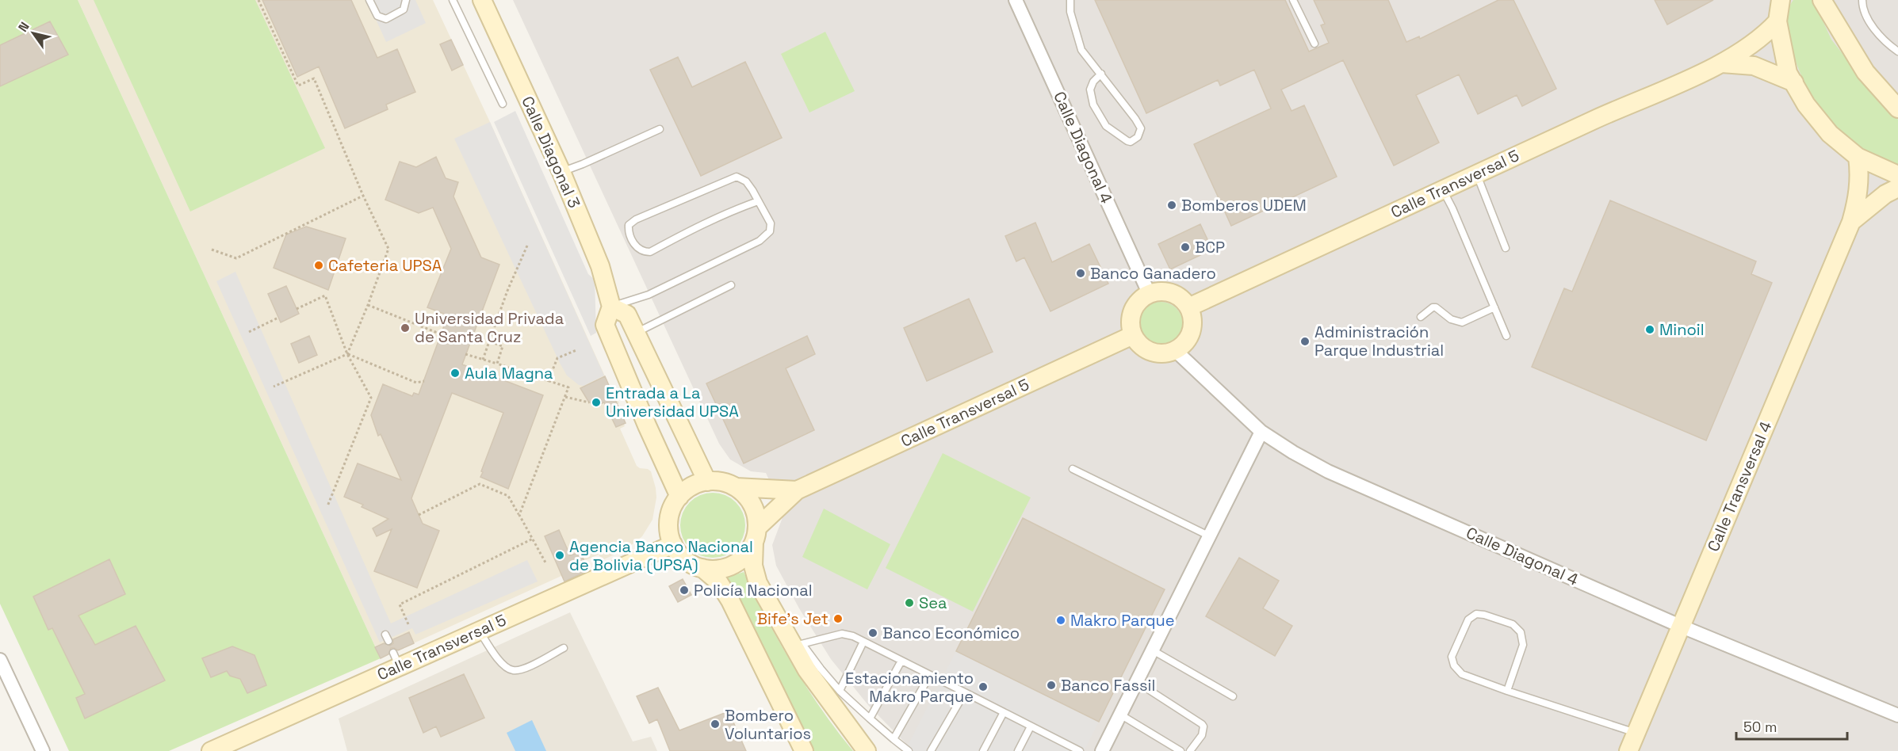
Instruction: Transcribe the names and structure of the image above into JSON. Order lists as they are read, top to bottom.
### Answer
{
  "streets": {
    "main road": ["Calle Diagonal 3", "Calle Transversal 5", "Calle Transversal 4"],
    "street": ["Calle Diagonal 4"]
  },
  "crossings": [
    ["Calle Diagonal 4", "Calle Transversal 5"],
    ["Calle Diagonal 4", "Calle Transversal 4"],
    ["Calle Diagonal 3", "Calle Transversal 5"]
  ],
  "places": [
    "Bomberos UDEM",
    "BCP",
    "Cafeteria UPSA",
    "Banco Ganadero",
    "Universidad Privada de Santa Cruz",
    "Minoil",
    "Administración Parque Industrial",
    "Aula Magna",
    "Entrada a La Universidad UPSA",
    "Agencia Banco Nacional de Bolivia (UPSA)",
    "Policía Nacional",
    "Sea",
    "Bife's Jet",
    "Makro Parque",
    "Banco Económico",
    "Banco Fassil",
    "Estacionamiento Makro Parque",
    "Bombero Voluntarios"
  ],
  "scale_bar": "50 m",
  "north": "top left"
}
